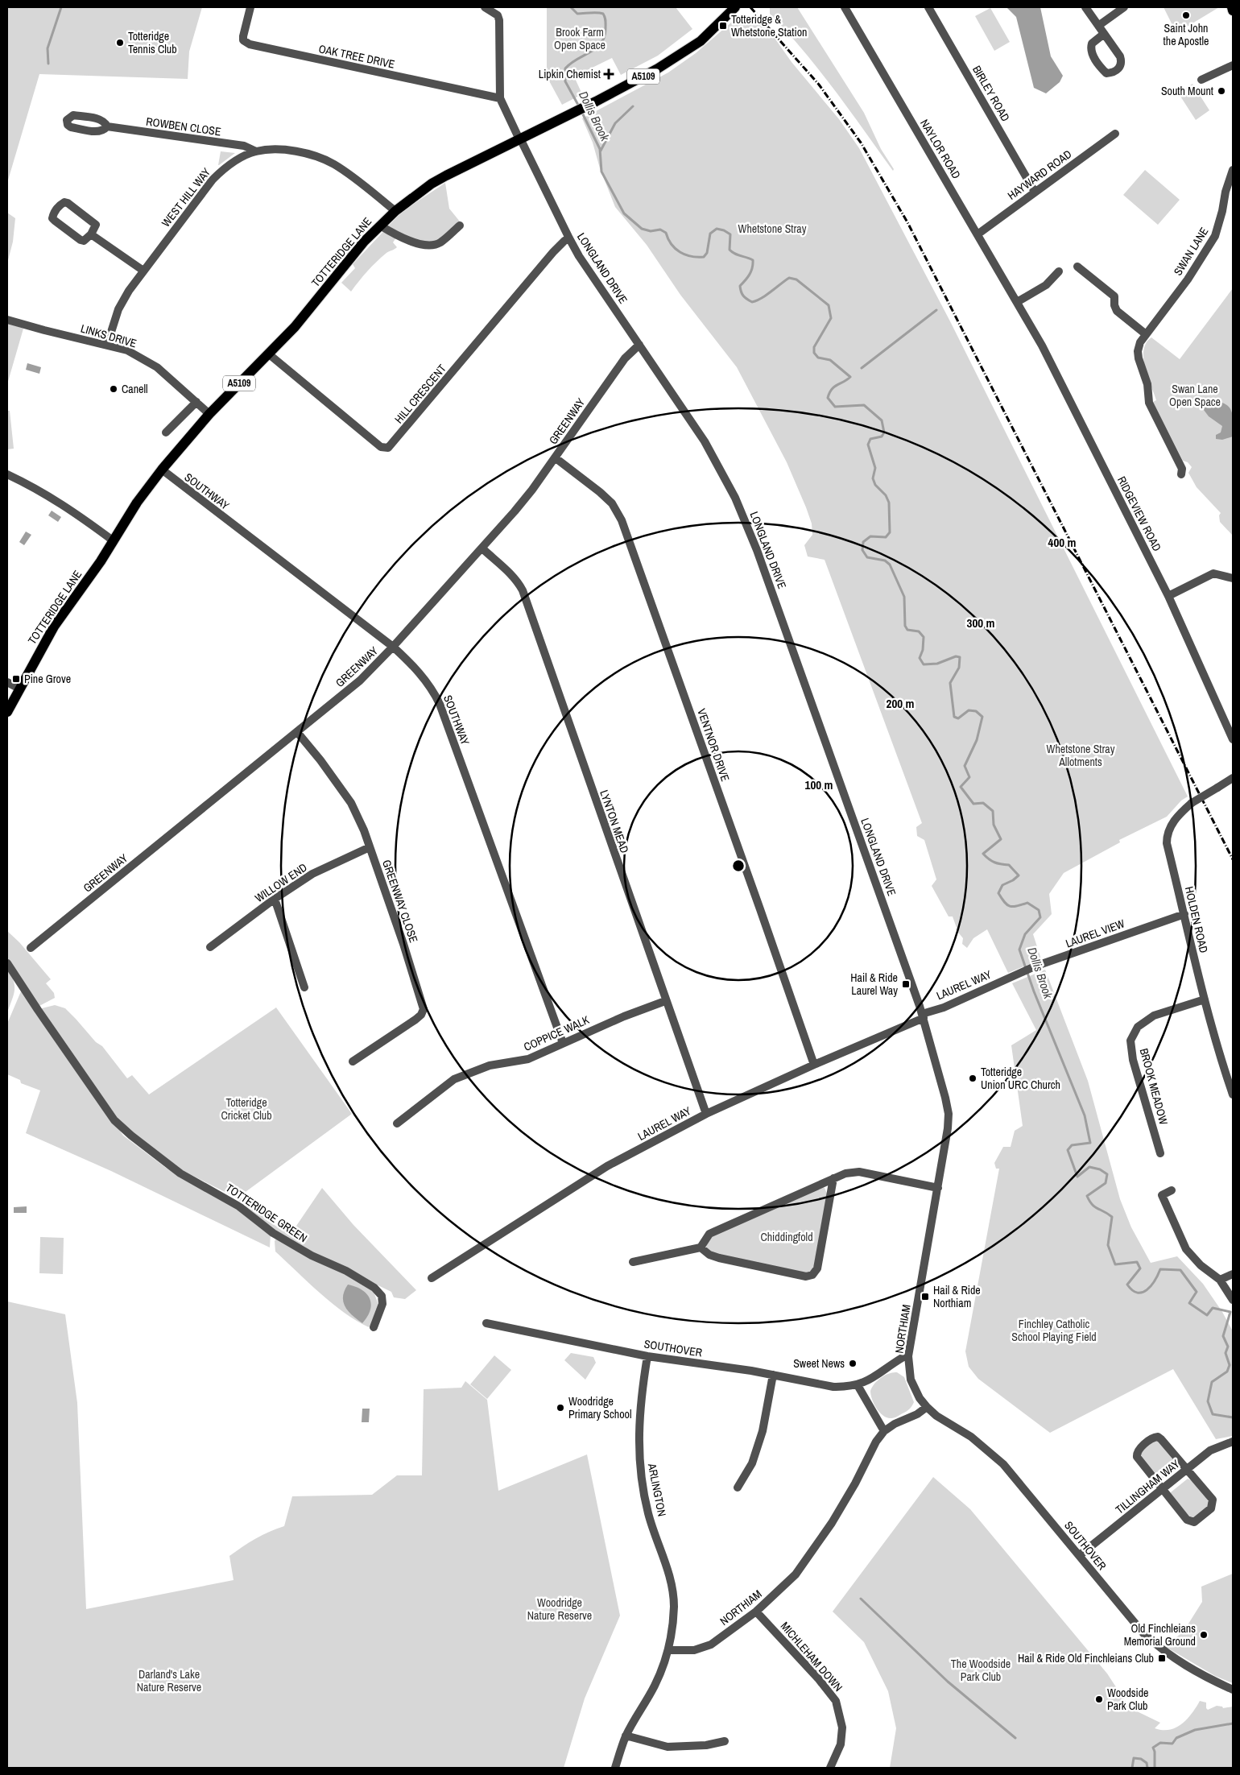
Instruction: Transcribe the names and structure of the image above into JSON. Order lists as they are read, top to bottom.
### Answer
{
  "streets": {
    "main road": ["A5109", "TOTTERIDGE LANE"],
    "street": [
      "OAK TREE DRIVE",
      "BIRLEY ROAD",
      "ROWBEN CLOSE",
      "NAYLOR ROAD",
      "HAYWARD ROAD",
      "WEST HILL WAY",
      "SWAN LANE",
      "LONGLAND DRIVE",
      "LINKS DRIVE",
      "HILL CRESCENT",
      "GREENWAY",
      "SOUTHWAY",
      "RIDGEVIEW ROAD",
      "VENTNOR DRIVE",
      "LYNTON MEAD",
      "WILLOW END",
      "GREENWAY CLOSE",
      "HOLDEN ROAD",
      "LAUREL VIEW",
      "LAUREL WAY",
      "COPPICE WALK",
      "BROOK MEADOW",
      "TOTTERIDGE GREEN",
      "NORTHIAM",
      "SOUTHOVER",
      "TILLINGHAM WAY",
      "ARLINGTON",
      "MICHLEHAM DOWN"
    ]
  },
  "crossings": [
    ["OAK TREE DRIVE", "LONGLAND DRIVE"],
    ["A5109", "TOTTERIDGE LANE"],
    ["BIRLEY ROAD", "HAYWARD ROAD"],
    ["ROWBEN CLOSE", "WEST HILL WAY"],
    ["NAYLOR ROAD", "HAYWARD ROAD"],
    ["NAYLOR ROAD", "RIDGEVIEW ROAD"],
    ["WEST HILL WAY", "TOTTERIDGE LANE"],
    ["WEST HILL WAY", "LINKS DRIVE"],
    ["TOTTERIDGE LANE", "LONGLAND DRIVE"],
    ["TOTTERIDGE LANE", "LINKS DRIVE"],
    ["TOTTERIDGE LANE", "HILL CRESCENT"],
    ["TOTTERIDGE LANE", "SOUTHWAY"],
    ["LONGLAND DRIVE", "HILL CRESCENT"],
    ["LONGLAND DRIVE", "GREENWAY"],
    ["LONGLAND DRIVE", "LAUREL WAY"],
    ["LONGLAND DRIVE", "NORTHIAM"],
    ["GREENWAY", "SOUTHWAY"],
    ["GREENWAY", "VENTNOR DRIVE"],
    ["GREENWAY", "LYNTON MEAD"],
    ["GREENWAY", "GREENWAY CLOSE"],
    ["SOUTHWAY", "COPPICE WALK"],
    ["VENTNOR DRIVE", "LAUREL WAY"],
    ["LYNTON MEAD", "LAUREL WAY"],
    ["LYNTON MEAD", "COPPICE WALK"],
    ["WILLOW END", "GREENWAY CLOSE"],
    ["HOLDEN ROAD", "LAUREL VIEW"],
    ["HOLDEN ROAD", "BROOK MEADOW"],
    ["LAUREL VIEW", "LAUREL WAY"],
    ["LAUREL WAY", "NORTHIAM"],
    ["NORTHIAM", "SOUTHOVER"],
    ["NORTHIAM", "ARLINGTON"],
    ["NORTHIAM", "MICHLEHAM DOWN"],
    ["SOUTHOVER", "TILLINGHAM WAY"],
    ["SOUTHOVER", "ARLINGTON"]
  ],
  "water": ["Dollis Brook"],
  "parks": [
    "Brook Farm Open Space",
    "Whetstone Stray",
    "Swan Lane Open Space",
    "Whetstone Stray Allotments",
    "Totteridge Cricket Club",
    "Chiddingfold",
    "Finchley Catholic School Playing Field",
    "Woodridge Nature Reserve",
    "The Woodside Park Club",
    "Darland's Lake Nature Reserve"
  ],
  "places": {
    "other": [
      "Saint John the Apostle",
      "Totteridge Tennis Club",
      "South Mount",
      "Canell",
      "Totteridge Union URC Church",
      "Sweet News",
      "Woodridge Primary School",
      "Old Finchleians Memorial Ground",
      "Woodside Park Club"
    ],
    "transit": [
      "Totteridge & Whetstone Station",
      "Pine Grove",
      "Hail & Ride Laurel Way",
      "Hail & Ride Northiam",
      "Hail & Ride Old Finchleians Club"
    ],
    "health": ["Lipkin Chemist"]
  },
  "rings": [
    "400 m",
    "300 m",
    "200 m",
    "100 m"
  ]
}
